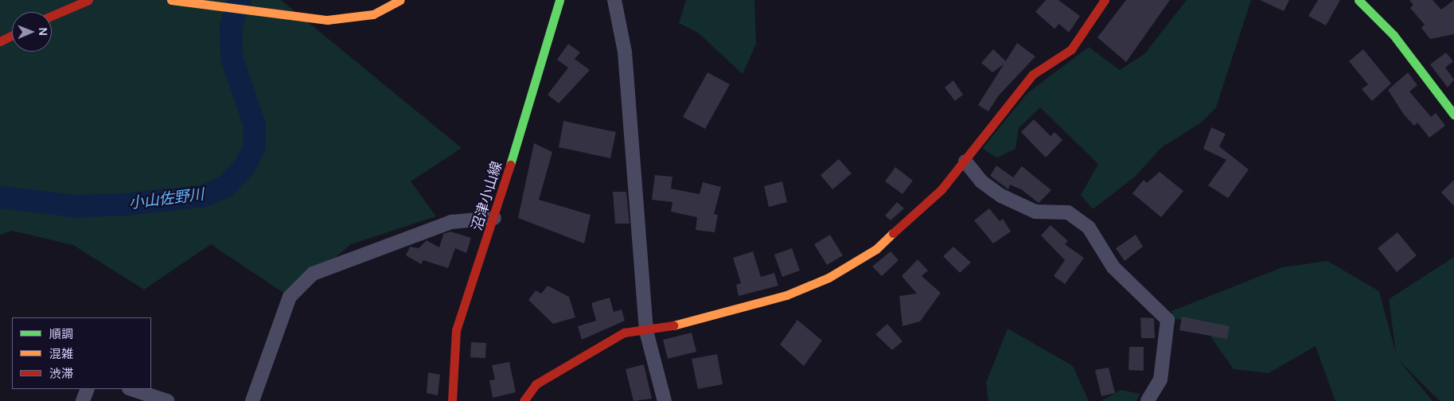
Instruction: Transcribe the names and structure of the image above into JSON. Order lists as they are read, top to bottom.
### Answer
{
  "streets": {
    "street": ["沼津小山線"]
  },
  "water": ["小山佐野川"],
  "legend": ["順調", "混雑", "渋滞"],
  "north": "right"
}
